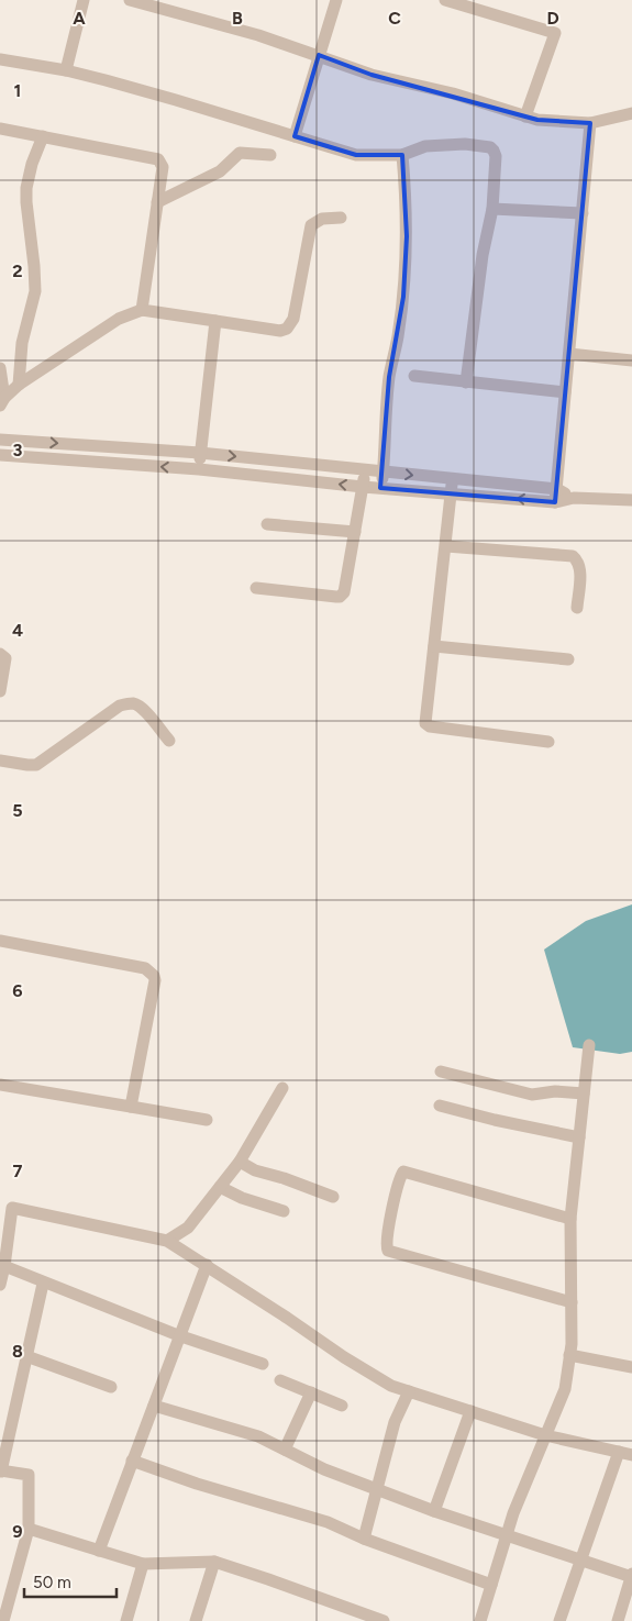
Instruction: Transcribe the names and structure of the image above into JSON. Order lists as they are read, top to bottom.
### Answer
{
  "scale_bar": "50 m",
  "grid": {
    "columns": [
      "A",
      "B",
      "C",
      "D"
    ],
    "rows": [
      "1",
      "2",
      "3",
      "4",
      "5",
      "6",
      "7",
      "8",
      "9"
    ]
  }
}
